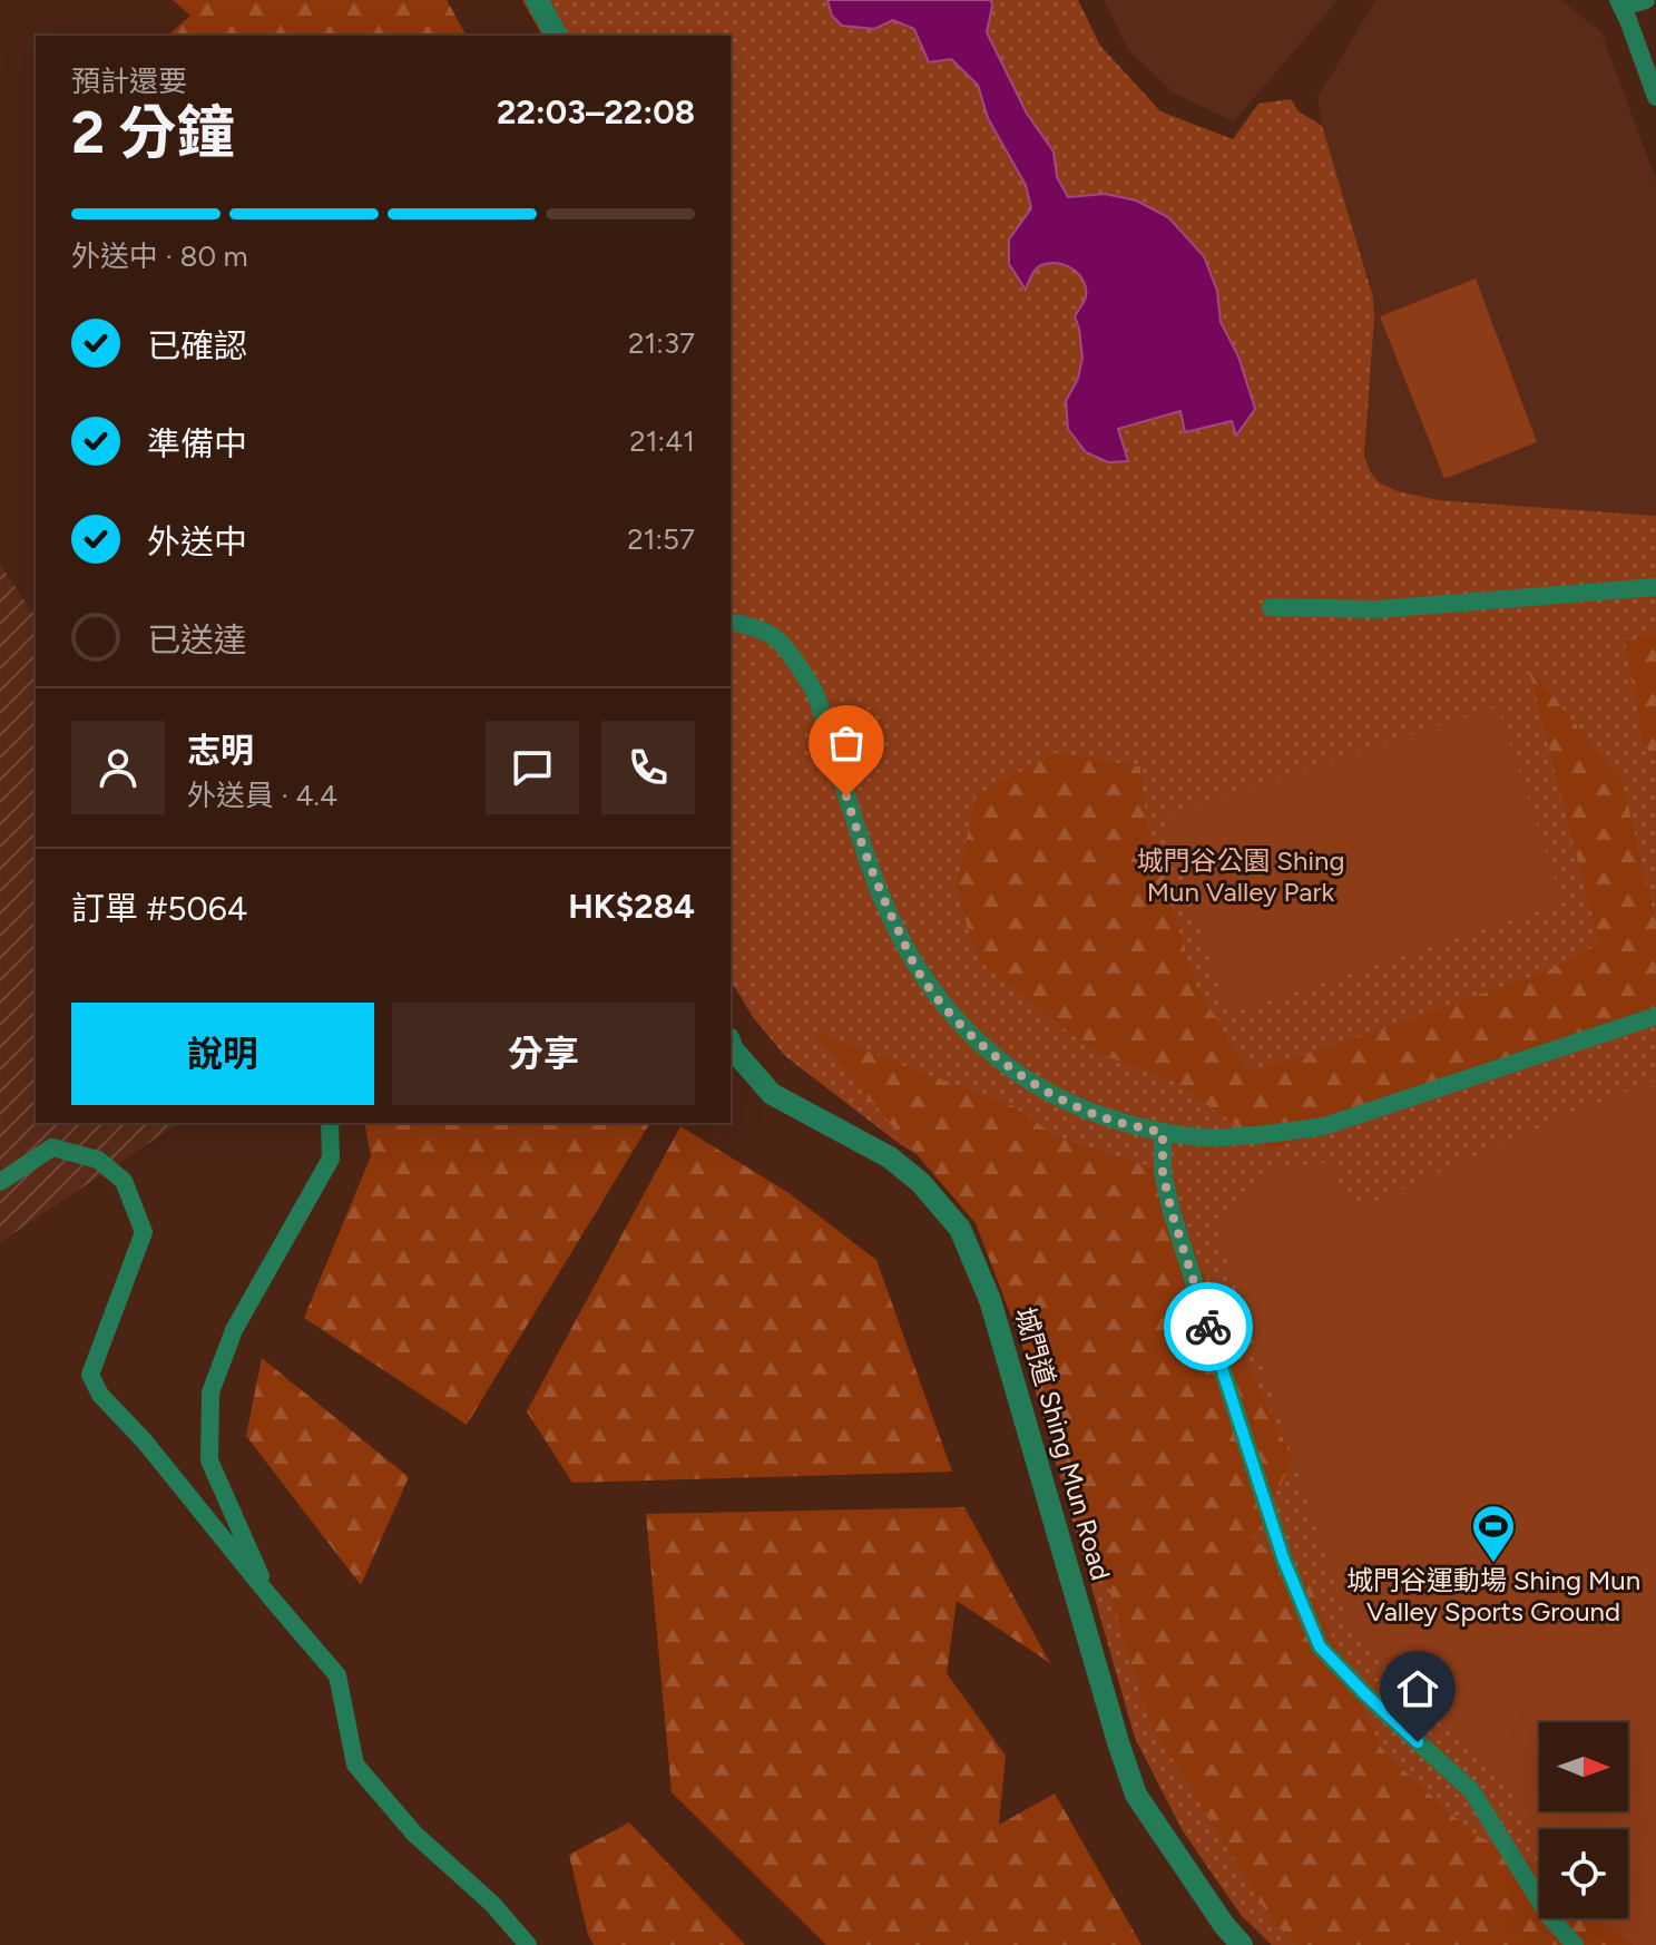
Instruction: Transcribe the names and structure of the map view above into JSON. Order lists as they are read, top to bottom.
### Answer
{
  "streets": {
    "street": ["城門道 Shing Mun Road"]
  },
  "parks": ["城門谷公園 Shing Mun Valley Park"],
  "places": {
    "sports": ["城門谷運動場 Shing Mun Valley Sports Ground"]
  },
  "north": "right",
  "page": {
    "heading": ["2 分鐘", "預計還要", "22:03–22:08"],
    "panel": [
      "志明",
      "外送員 · 4.4",
      "訂單 #5064",
      "HK$284"
    ],
    "bar": "外送中 · 80 m",
    "list": [
      ["已確認", "21:37"],
      ["準備中", "21:41"],
      ["外送中", "21:57"],
      "已送達"
    ],
    "buttons": ["說明", "分享"]
  }
}
